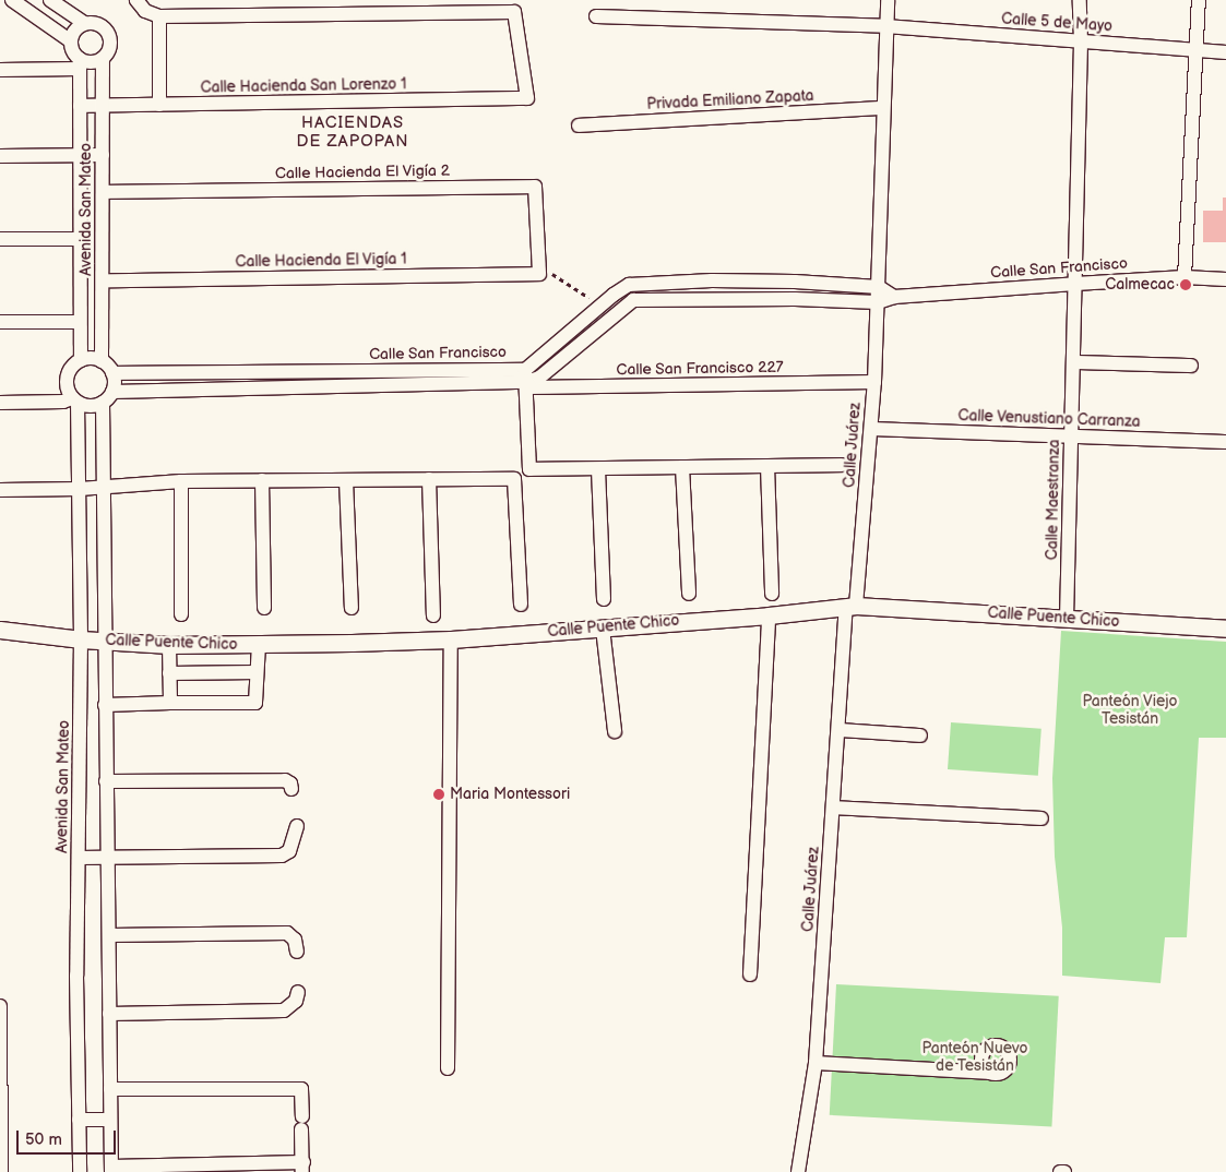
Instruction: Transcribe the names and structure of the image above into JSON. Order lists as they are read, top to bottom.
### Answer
{
  "streets": {
    "main road": ["Calle Puente Chico"],
    "street": [
      "Calle 5 de Mayo",
      "Calle Hacienda San Lorenzo 1",
      "Privada Emiliano Zapata",
      "Calle Hacienda El Vigía 2",
      "Avenida San Mateo",
      "Calle Hacienda El Vigía 1",
      "Calle San Francisco",
      "Calle San Francisco 227",
      "Calle Venustiano Carranza",
      "Calle Juárez",
      "Calle Maestranza"
    ]
  },
  "crossings": [
    ["Calle 5 de Mayo", "Calle Juárez"],
    ["Calle 5 de Mayo", "Calle Maestranza"],
    ["Calle Hacienda San Lorenzo 1", "Avenida San Mateo"],
    ["Privada Emiliano Zapata", "Calle Juárez"],
    ["Calle Hacienda El Vigía 2", "Avenida San Mateo"],
    ["Calle Hacienda El Vigía 2", "Calle Hacienda El Vigía 1"],
    ["Avenida San Mateo", "Calle Hacienda El Vigía 1"],
    ["Avenida San Mateo", "Calle San Francisco"],
    ["Avenida San Mateo", "Calle Puente Chico"],
    ["Calle San Francisco", "Calle San Francisco 227"],
    ["Calle San Francisco", "Calle Juárez"],
    ["Calle San Francisco", "Calle Maestranza"],
    ["Calle San Francisco 227", "Calle Juárez"],
    ["Calle Venustiano Carranza", "Calle Juárez"],
    ["Calle Venustiano Carranza", "Calle Maestranza"],
    ["Calle Juárez", "Calle Puente Chico"],
    ["Calle Maestranza", "Calle Puente Chico"]
  ],
  "districts": ["HACIENDAS DE ZAPOPAN"],
  "parks": ["Panteón Viejo Tesistán", "Panteón Nuevo de Tesistán"],
  "places": ["Calmecac", "Maria Montessori"],
  "scale_bar": "50 m"
}
